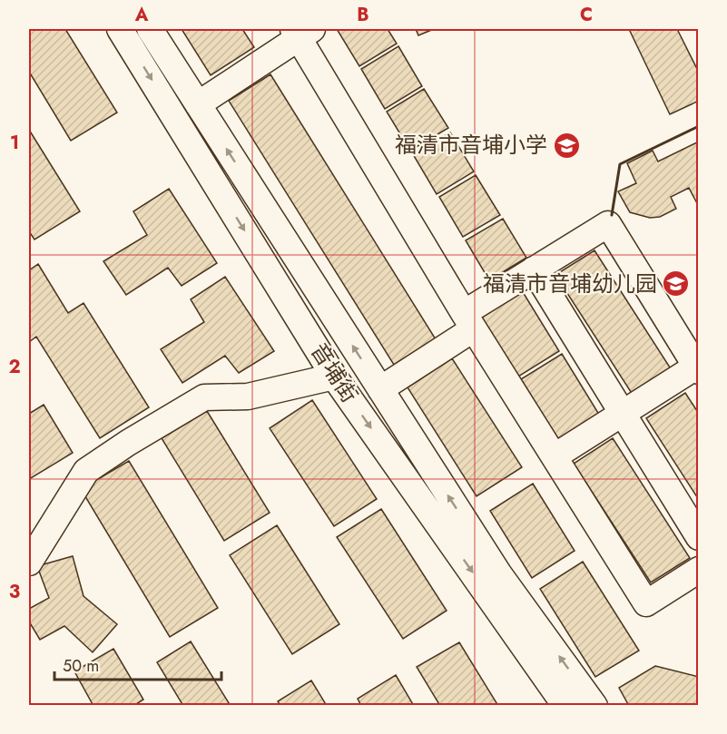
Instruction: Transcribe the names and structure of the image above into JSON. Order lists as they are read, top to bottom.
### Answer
{
  "streets": {
    "street": ["音埔街"]
  },
  "places": {
    "school or university": ["福清市音埔小学", "福清市音埔幼儿园"]
  },
  "scale_bar": "50 m",
  "grid": {
    "columns": ["A", "B", "C"],
    "rows": ["1", "2", "3"]
  }
}
